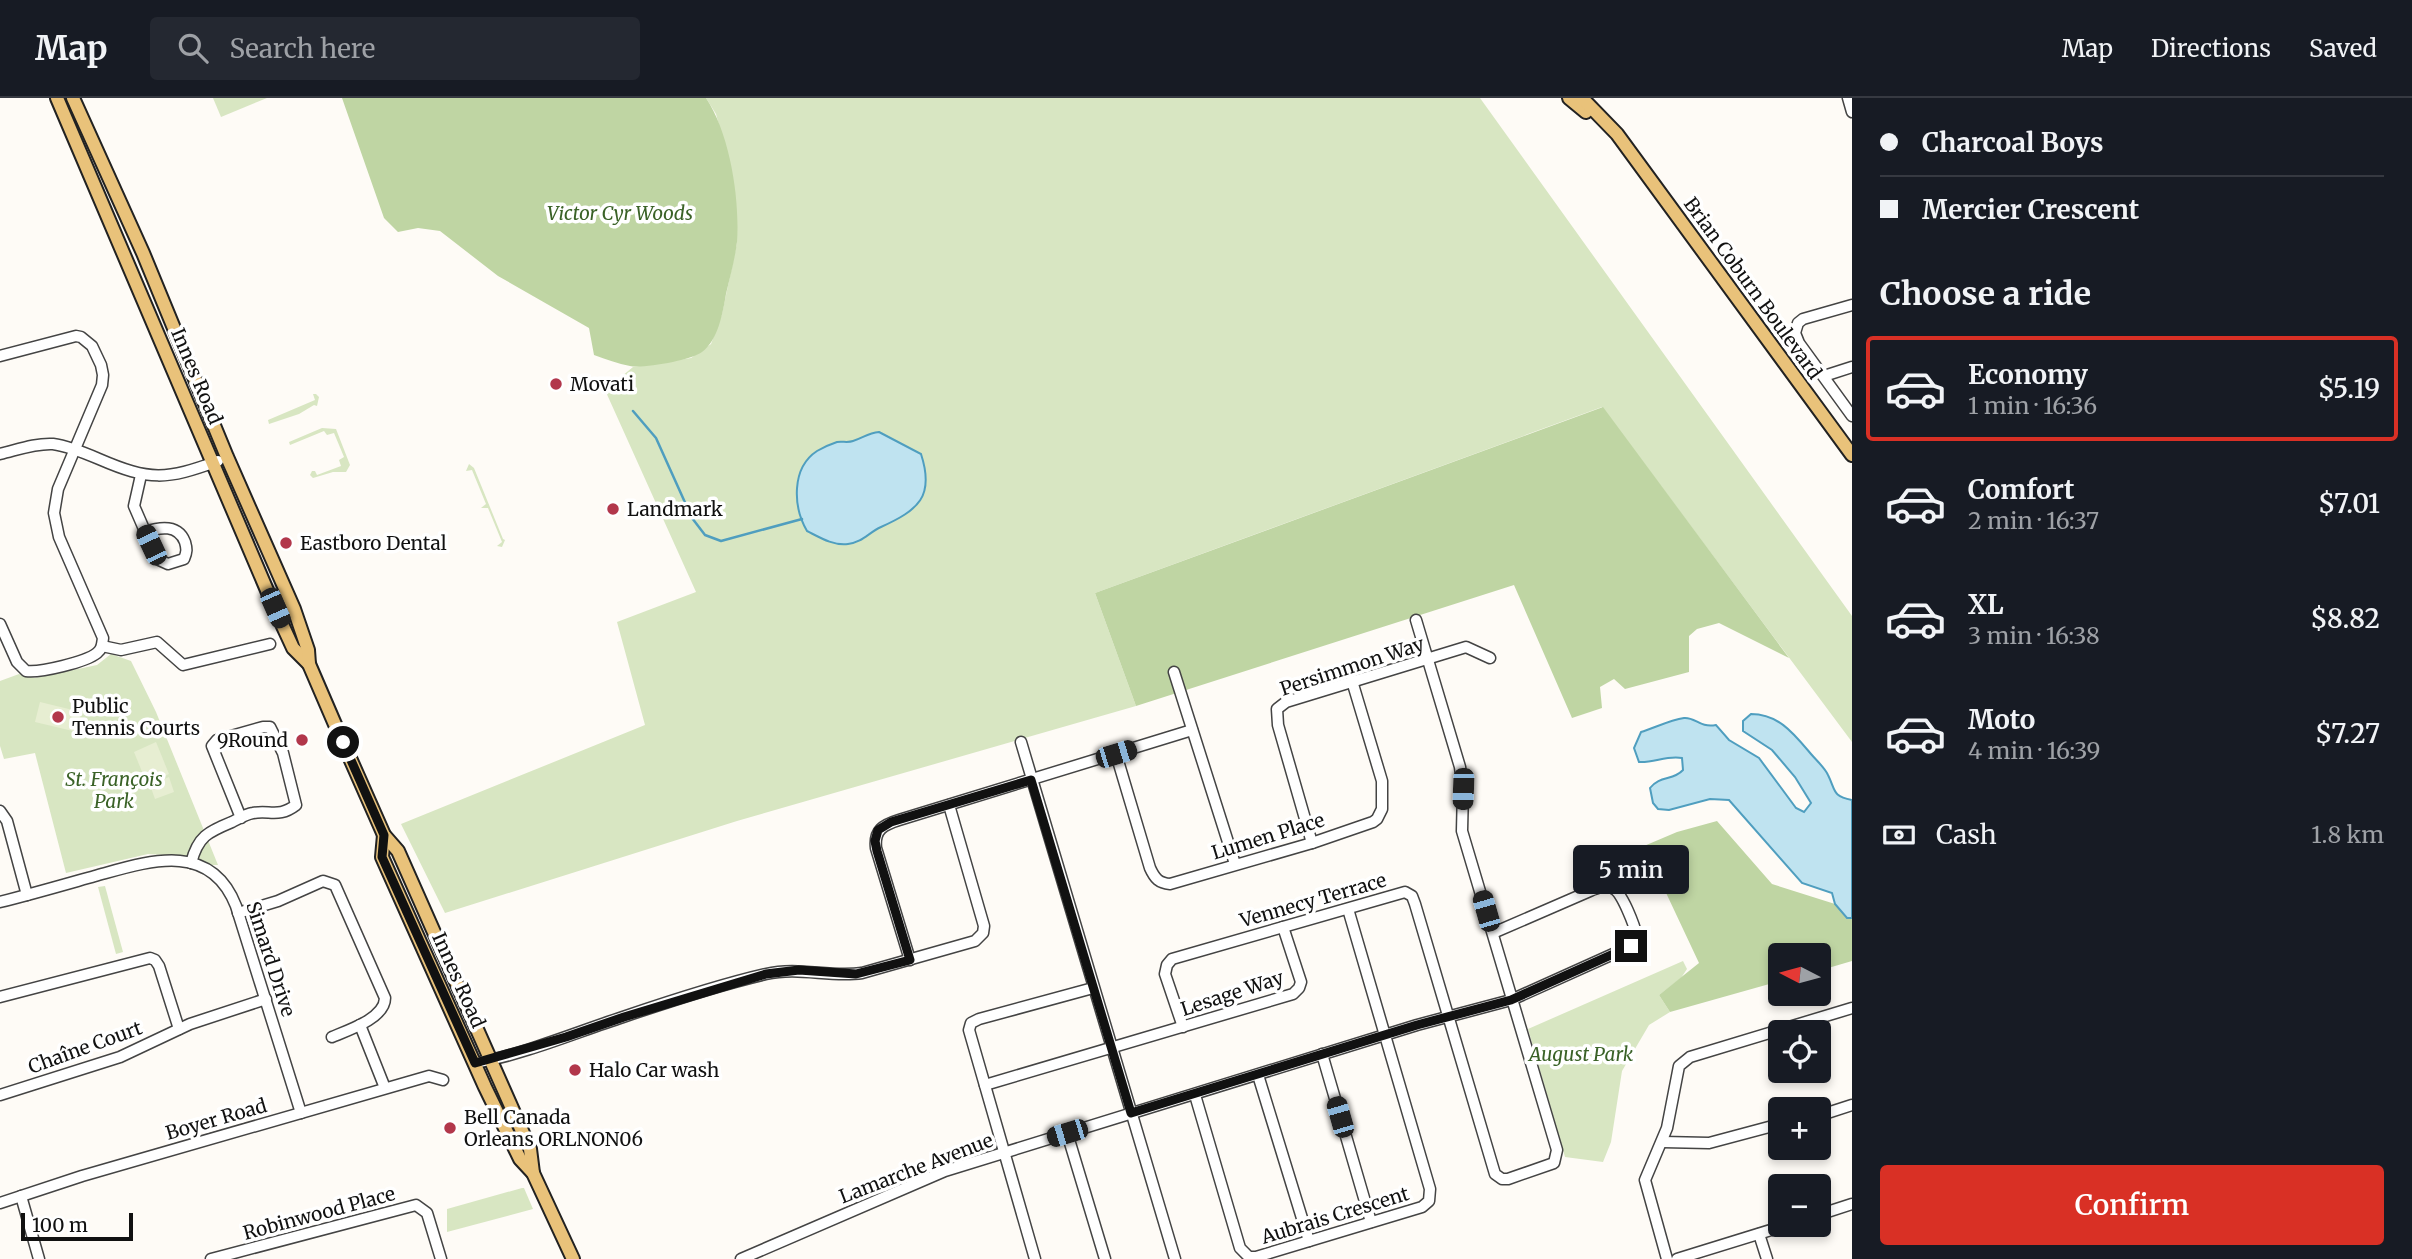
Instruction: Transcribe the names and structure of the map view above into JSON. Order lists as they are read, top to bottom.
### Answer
{
  "streets": {
    "main road": ["Brian Coburn Boulevard", "Innes Road"],
    "street": [
      "Persimmon Way",
      "Lumen Place",
      "Vennecy Terrace",
      "Simard Drive",
      "Lesage Way",
      "Chaîne Court",
      "Boyer Road",
      "Lamarche Avenue",
      "Robinwood Place",
      "Aubrais Crescent"
    ]
  },
  "crossings": [
    ["Persimmon Way", "Lumen Place"],
    ["Vennecy Terrace", "Lesage Way"],
    ["Vennecy Terrace", "Lamarche Avenue"],
    ["Simard Drive", "Chaîne Court"],
    ["Simard Drive", "Boyer Road"],
    ["Lamarche Avenue", "Aubrais Crescent"]
  ],
  "parks": ["Victor Cyr Woods", "St. François Park", "August Park"],
  "places": [
    "Movati",
    "Landmark",
    "Eastboro Dental",
    "Public Tennis Courts",
    "9Round",
    "Halo Car wash",
    "Bell Canada Orleans ORLNON06"
  ],
  "scale_bar": "100 m",
  "north": "left",
  "page": {
    "header": "Map",
    "search": "Search here",
    "nav": ["Map", "Directions", "Saved"],
    "banner": ["Charcoal Boys", "Mercier Crescent"],
    "heading": "Choose a ride",
    "list": [
      {
        "name": "Economy",
        "note": "1 min · 16:36",
        "value": "$5.19"
      },
      {
        "name": "Comfort",
        "note": "2 min · 16:37",
        "value": "$7.01"
      },
      {
        "name": "XL",
        "note": "3 min · 16:38",
        "value": "$8.82"
      },
      {
        "name": "Moto",
        "note": "4 min · 16:39",
        "value": "$7.27"
      }
    ],
    "pay": ["Cash", "1.8 km"],
    "bubble": "5 min",
    "map_buttons": ["+", "−"],
    "buttons": "Confirm",
    "scale": "100 m"
  }
}
